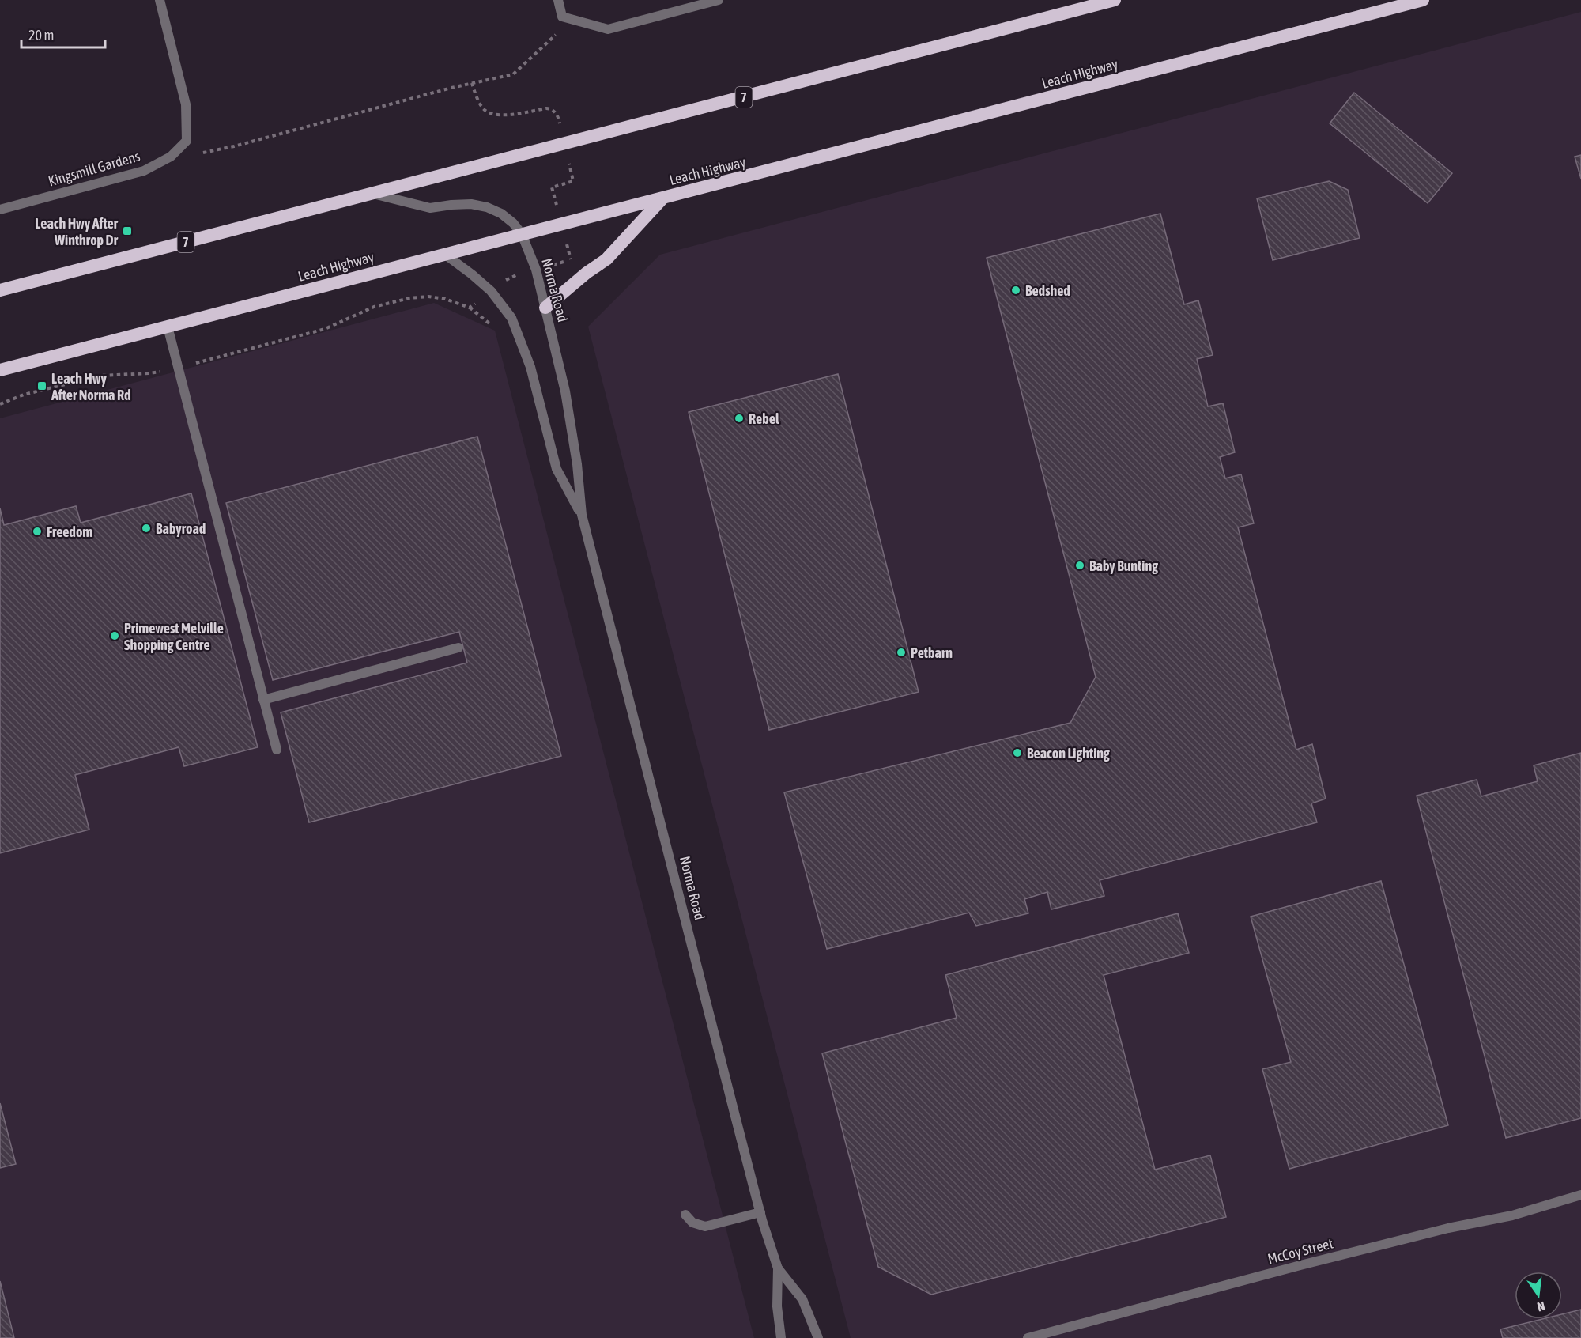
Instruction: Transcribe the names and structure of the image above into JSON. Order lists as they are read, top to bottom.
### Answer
{
  "streets": {
    "highway": ["Leach Highway", "7"],
    "street": ["Kingsmill Gardens", "Norma Road", "McCoy Street"]
  },
  "crossings": [
    ["Leach Highway", "Norma Road"],
    ["7", "Norma Road"]
  ],
  "places": {
    "transit": ["Leach Hwy After Winthrop Dr", "Leach Hwy After Norma Rd"],
    "other": [
      "Bedshed",
      "Rebel",
      "Babyroad",
      "Freedom",
      "Baby Bunting",
      "Primewest Melville Shopping Centre",
      "Petbarn",
      "Beacon Lighting"
    ]
  },
  "scale_bar": "20 m",
  "north": "bottom"
}
